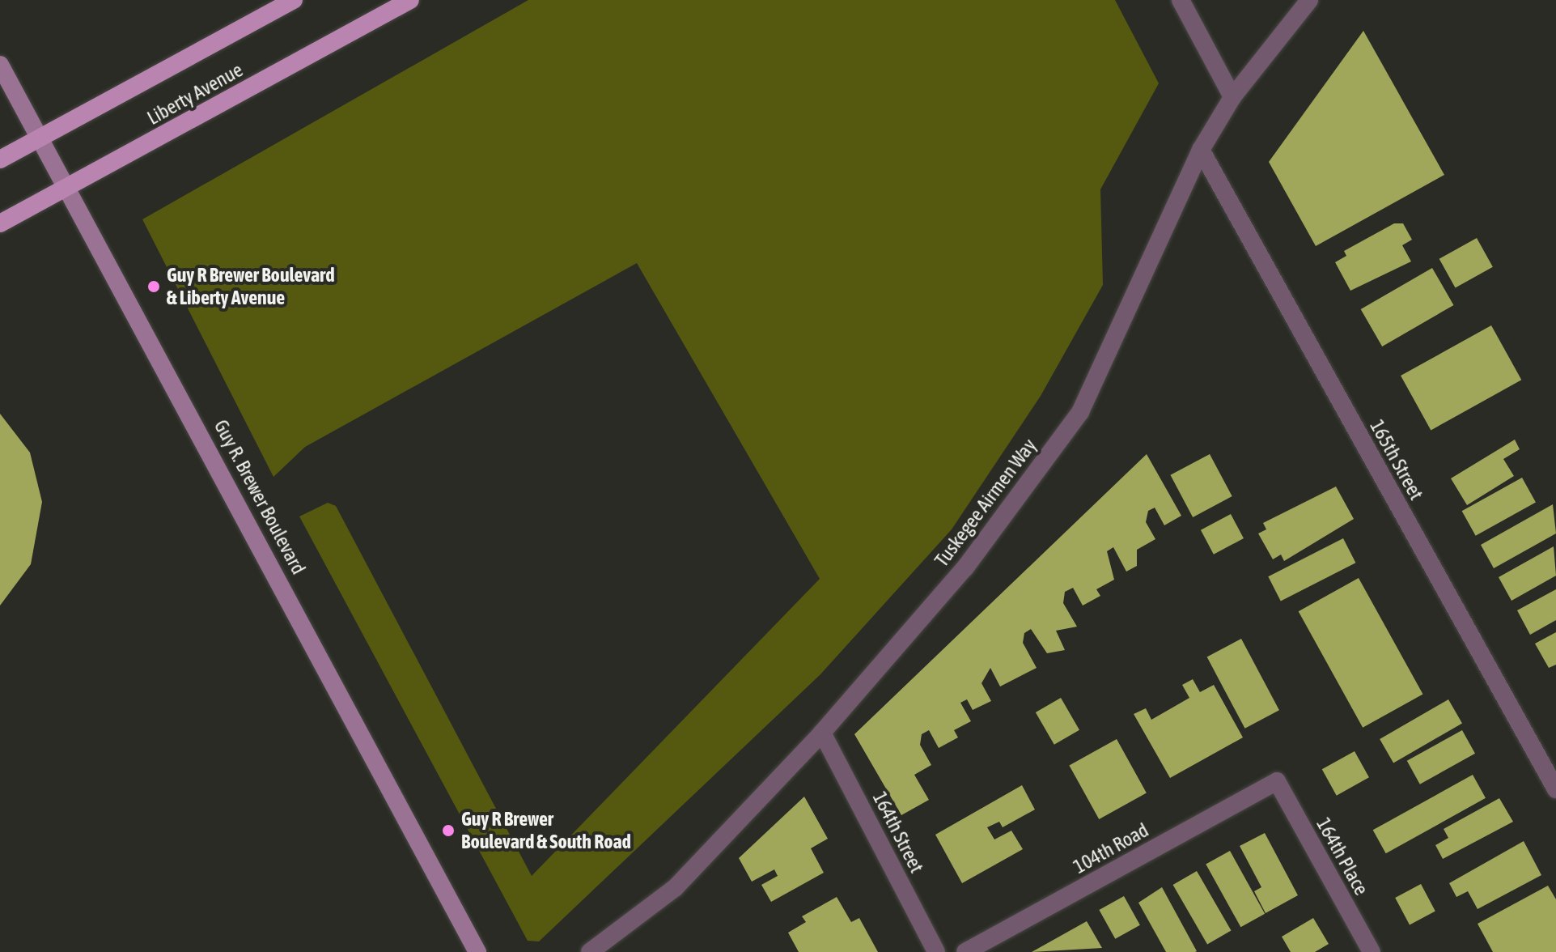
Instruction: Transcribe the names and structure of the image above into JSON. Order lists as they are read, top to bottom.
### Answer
{
  "streets": {
    "main road": ["Liberty Avenue", "Guy R. Brewer Boulevard"],
    "street": [
      "165th Street",
      "Tuskegee Airmen Way",
      "164th Street",
      "104th Road",
      "164th Place"
    ]
  },
  "crossings": [
    ["Liberty Avenue", "Guy R. Brewer Boulevard"],
    ["165th Street", "Tuskegee Airmen Way"],
    ["Tuskegee Airmen Way", "164th Street"],
    ["104th Road", "164th Place"]
  ],
  "places": ["Guy R Brewer Boulevard & Liberty Avenue", "Guy R Brewer Boulevard & South Road"]
}
